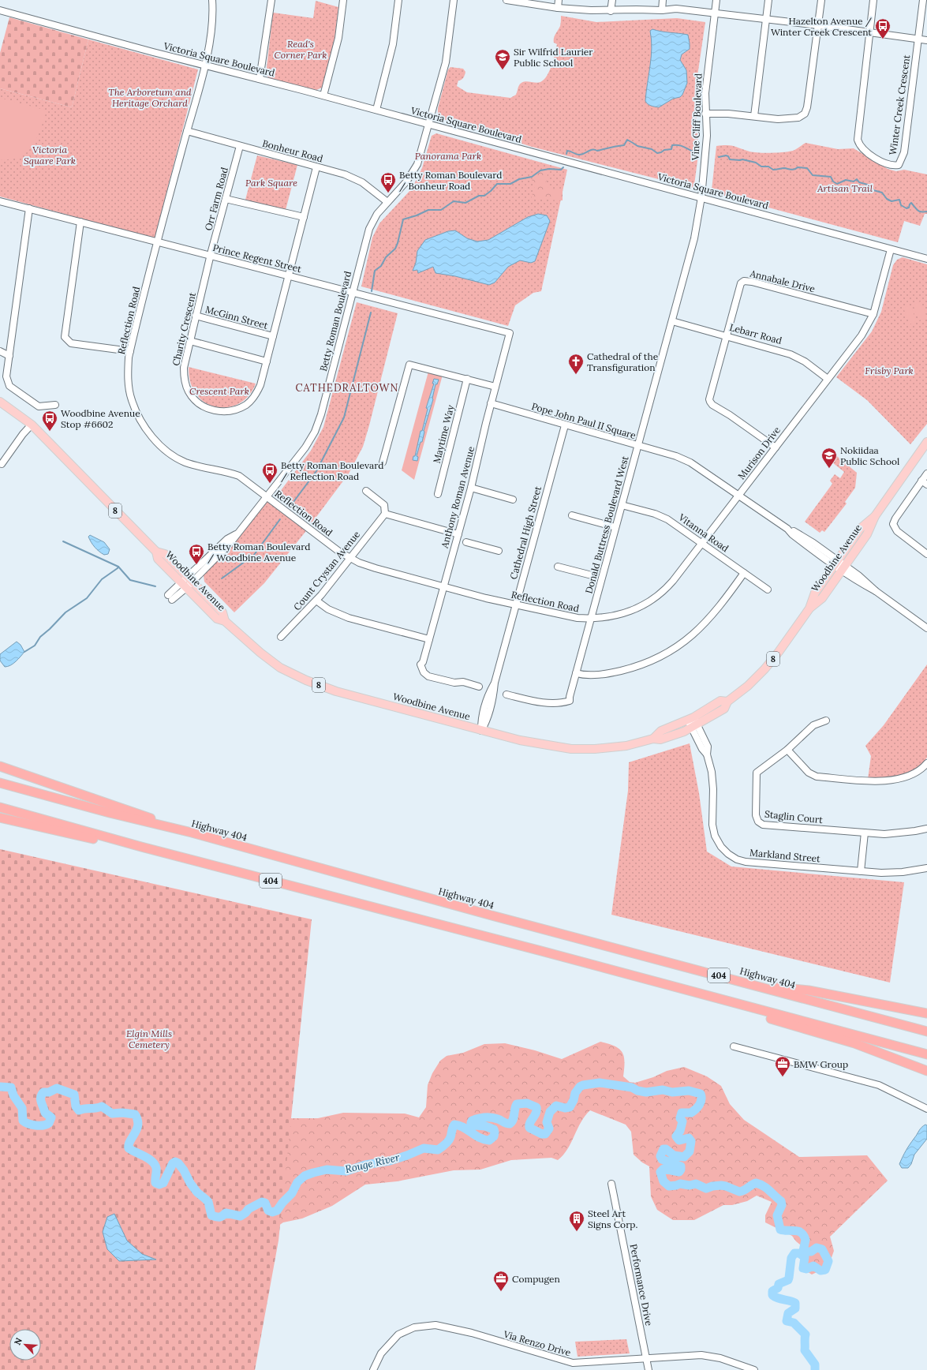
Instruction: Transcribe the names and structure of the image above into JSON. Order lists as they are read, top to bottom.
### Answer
{
  "streets": {
    "highway": ["Highway 404", "404"],
    "main road": ["8", "Woodbine Avenue"],
    "street": [
      "Victoria Square Boulevard",
      "Winter Creek Crescent",
      "Vine Cliff Boulevard",
      "Bonheur Road",
      "Orr Farm Road",
      "Prince Regent Street",
      "Annabale Drive",
      "McGinn Street",
      "Reflection Road",
      "Betty Roman Boulevard",
      "Charity Crescent",
      "Lebarr Road",
      "Pope John Paul II Square",
      "Maytime Way",
      "Murison Drive",
      "Anthony Roman Avenue",
      "Donald Buttress Boulevard West",
      "Cathedral High Street",
      "Vitanna Road",
      "Count Crystan Avenue",
      "Staglin Court",
      "Markland Street",
      "Performance Drive",
      "Via Renzo Drive"
    ]
  },
  "crossings": [
    ["Victoria Square Boulevard", "Vine Cliff Boulevard"],
    ["Victoria Square Boulevard", "Reflection Road"],
    ["Victoria Square Boulevard", "Betty Roman Boulevard"],
    ["Victoria Square Boulevard", "Murison Drive"],
    ["Vine Cliff Boulevard", "Lebarr Road"],
    ["Vine Cliff Boulevard", "Pope John Paul II Square"],
    ["Bonheur Road", "Orr Farm Road"],
    ["Bonheur Road", "Reflection Road"],
    ["Bonheur Road", "Betty Roman Boulevard"],
    ["Bonheur Road", "Charity Crescent"],
    ["Orr Farm Road", "Prince Regent Street"],
    ["Orr Farm Road", "Charity Crescent"],
    ["Prince Regent Street", "Reflection Road"],
    ["Prince Regent Street", "Betty Roman Boulevard"],
    ["Prince Regent Street", "Charity Crescent"],
    ["Prince Regent Street", "Anthony Roman Avenue"],
    ["Annabale Drive", "Lebarr Road"],
    ["Annabale Drive", "Murison Drive"],
    ["McGinn Street", "Charity Crescent"],
    ["Reflection Road", "Betty Roman Boulevard"],
    ["Reflection Road", "Murison Drive"],
    ["Reflection Road", "Anthony Roman Avenue"],
    ["Reflection Road", "Donald Buttress Boulevard West"],
    ["Reflection Road", "Cathedral High Street"],
    ["Reflection Road", "Count Crystan Avenue"],
    ["Betty Roman Boulevard", "Woodbine Avenue"],
    ["Lebarr Road", "Pope John Paul II Square"],
    ["Lebarr Road", "Murison Drive"],
    ["Pope John Paul II Square", "Anthony Roman Avenue"],
    ["Pope John Paul II Square", "Donald Buttress Boulevard West"],
    ["Pope John Paul II Square", "Cathedral High Street"],
    ["Murison Drive", "Donald Buttress Boulevard West"],
    ["Murison Drive", "Vitanna Road"],
    ["Donald Buttress Boulevard West", "Vitanna Road"],
    ["Cathedral High Street", "Woodbine Avenue"],
    ["Woodbine Avenue", "Markland Street"],
    ["Performance Drive", "Via Renzo Drive"]
  ],
  "districts": ["CATHEDRALTOWN"],
  "water": ["Rouge River"],
  "parks": [
    "Read's Corner Park",
    "The Arboretum and Heritage Orchard",
    "Victoria Square Park",
    "Panorama Park",
    "Park Square",
    "Artisan Trail",
    "Frisby Park",
    "Crescent Park",
    "Elgin Mills Cemetery"
  ],
  "places": {
    "bus stop": [
      "Hazelton Avenue / Winter Creek Crescent",
      "Betty Roman Boulevard / Bonheur Road",
      "Woodbine Avenue Stop #6602",
      "Betty Roman Boulevard / Reflection Road",
      "Betty Roman Boulevard / Woodbine Avenue"
    ],
    "school or university": ["Sir Wilfrid Laurier Public School", "Nokiidaa Public School"],
    "church": ["Cathedral of the Transfiguration"],
    "office": ["BMW Group", "Compugen"],
    "building": ["Steel Art Signs Corp."]
  },
  "north": "top left"
}
